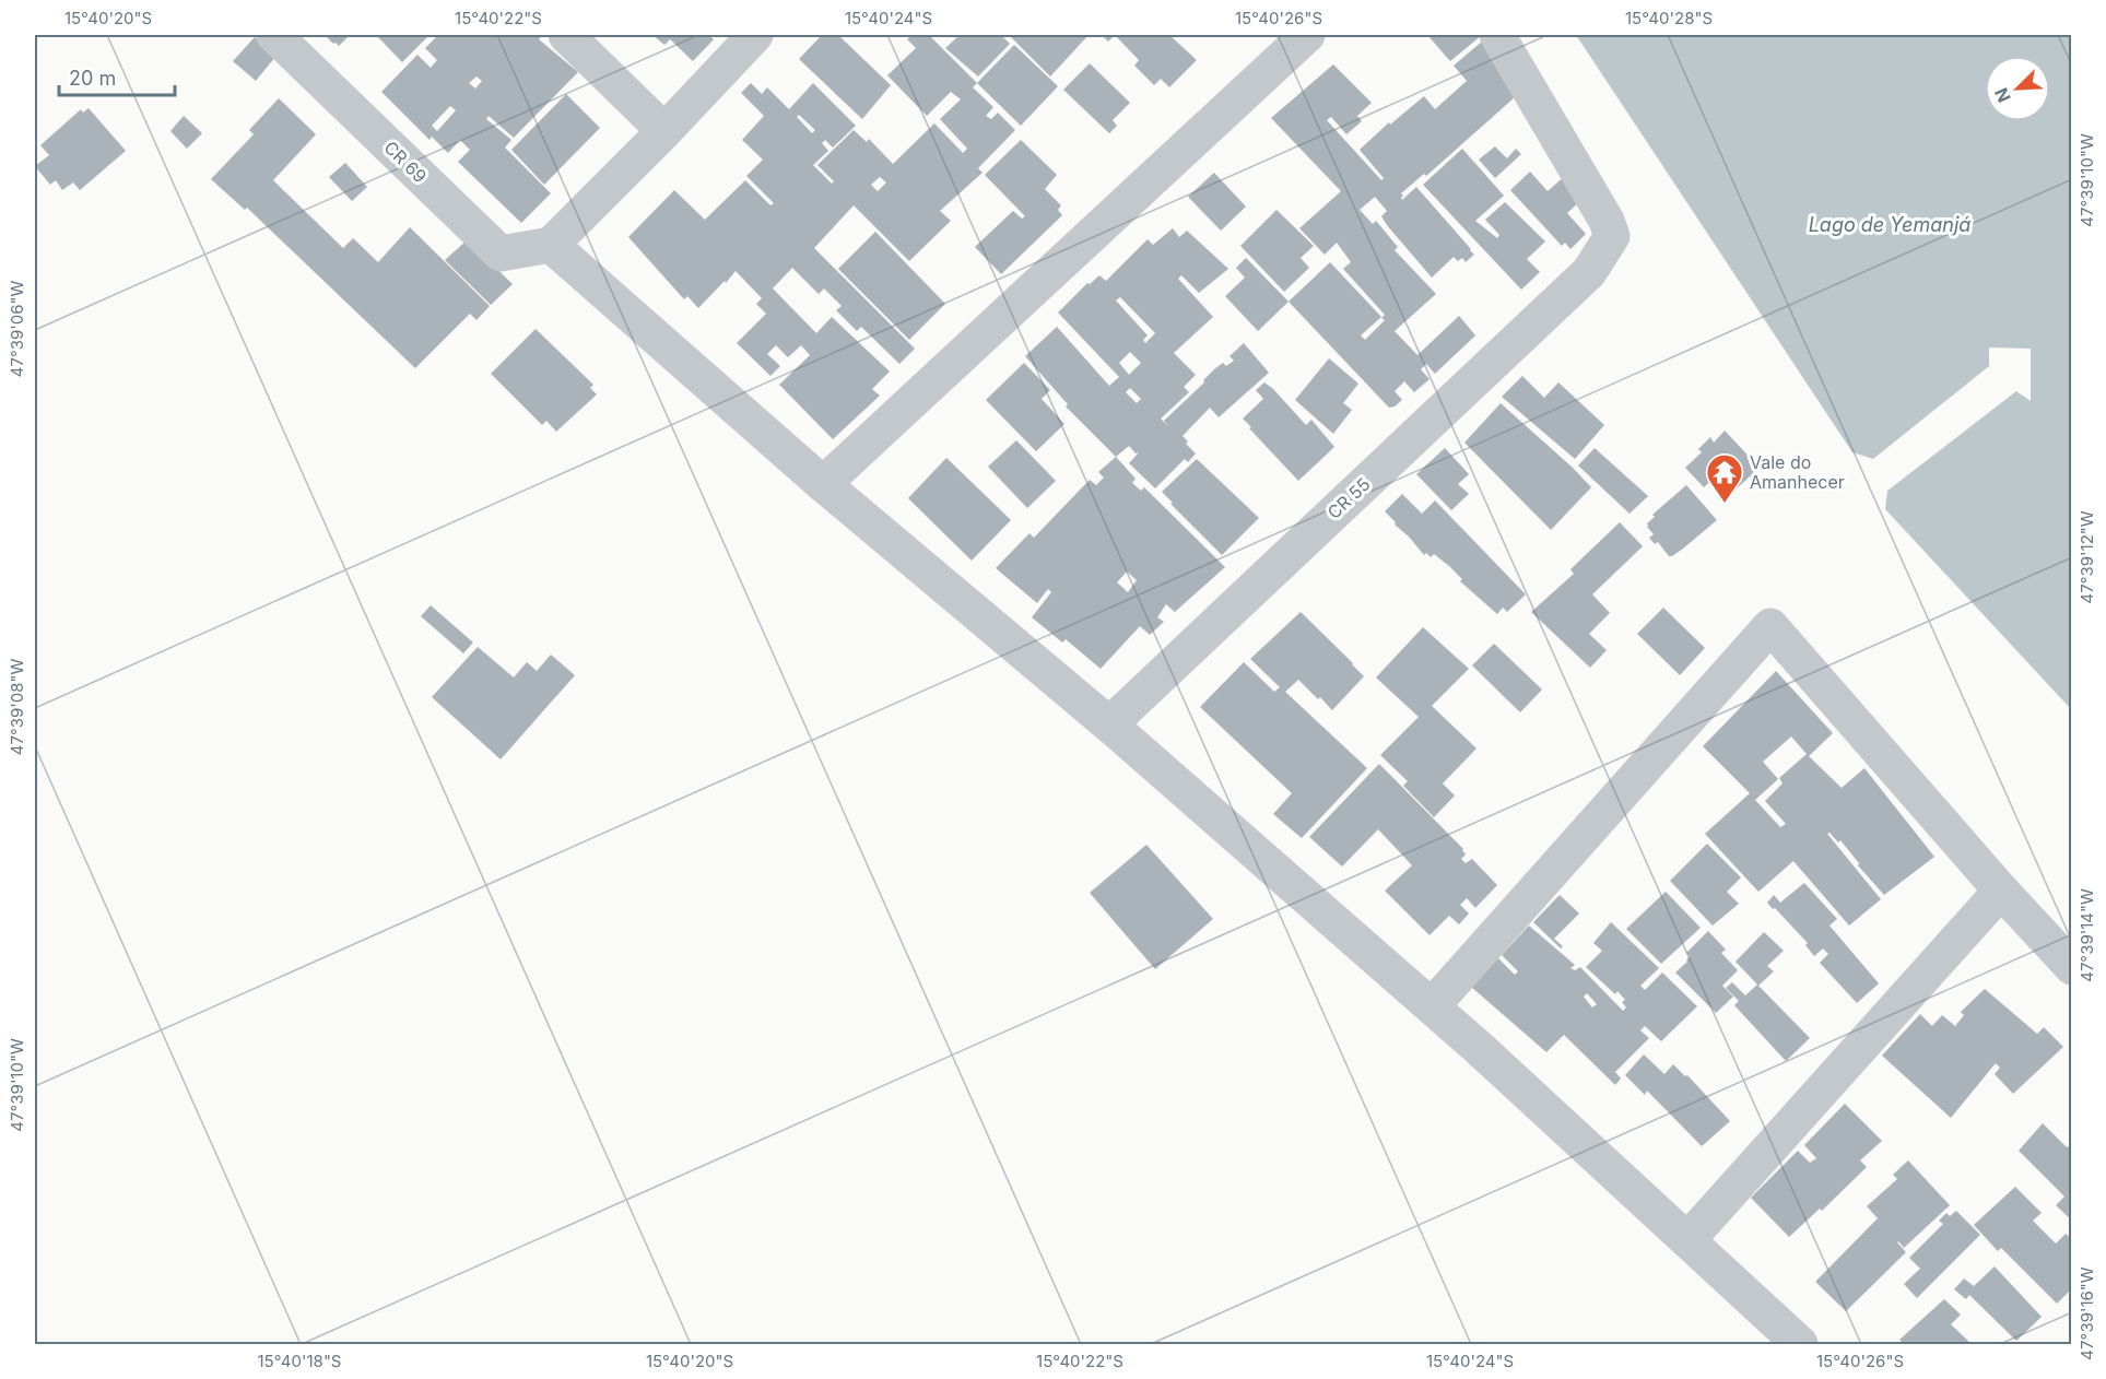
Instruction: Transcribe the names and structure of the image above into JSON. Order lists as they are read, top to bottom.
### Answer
{
  "streets": {
    "street": ["CR 69", "CR 55"]
  },
  "water": ["Lago de Yemanjá"],
  "places": {
    "temple": ["Vale do Amanhecer"]
  },
  "scale_bar": "20 m",
  "north": "bottom left",
  "coordinates": [
    "15°40'20\"S",
    "15°40'22\"S",
    "15°40'24\"S",
    "15°40'26\"S",
    "15°40'28\"S",
    "47°39'10\"W",
    "47°39'06\"W",
    "47°39'12\"W",
    "47°39'08\"W",
    "47°39'14\"W",
    "47°39'16\"W",
    "15°40'18\"S"
  ]
}
